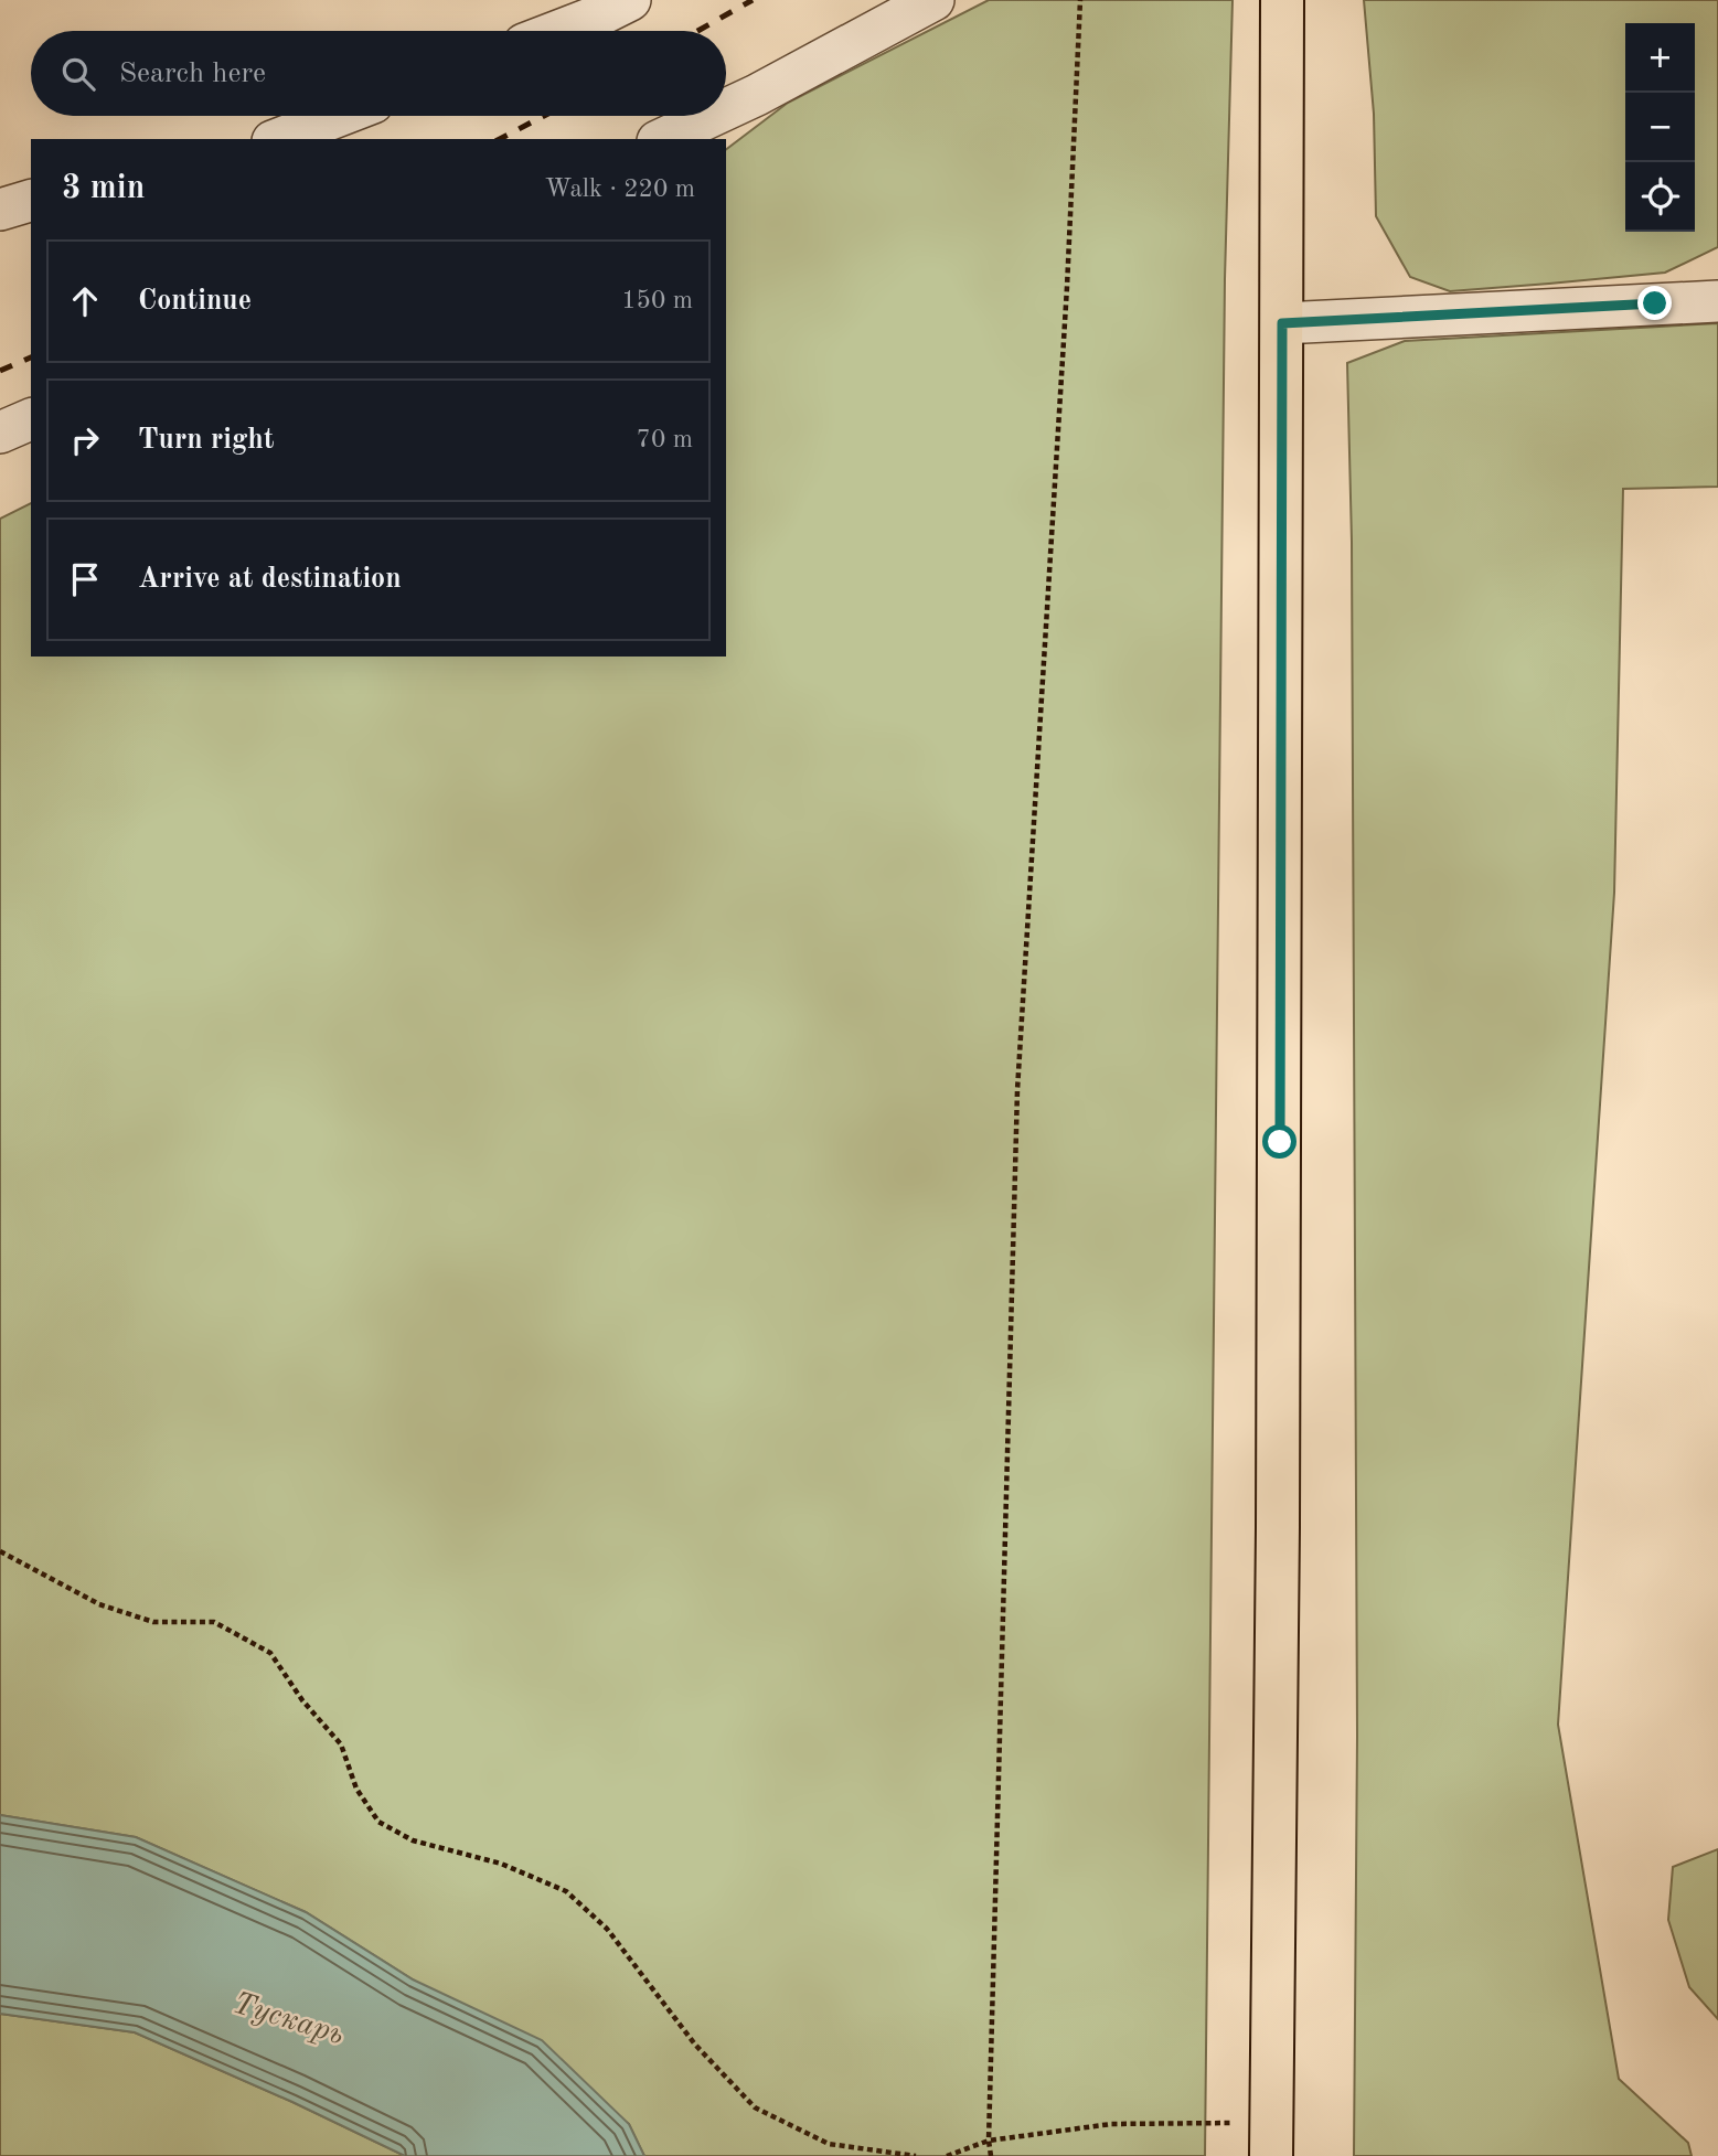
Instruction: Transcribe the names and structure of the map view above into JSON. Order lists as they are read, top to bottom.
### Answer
{
  "water": ["Тускарь"],
  "page": {
    "map_buttons": ["+", "−"],
    "search": "Search here",
    "heading": ["3 min", "Walk · 220 m"],
    "list": [
      ["Continue", "150 m"],
      ["Turn right", "70 m"],
      "Arrive at destination"
    ]
  }
}
